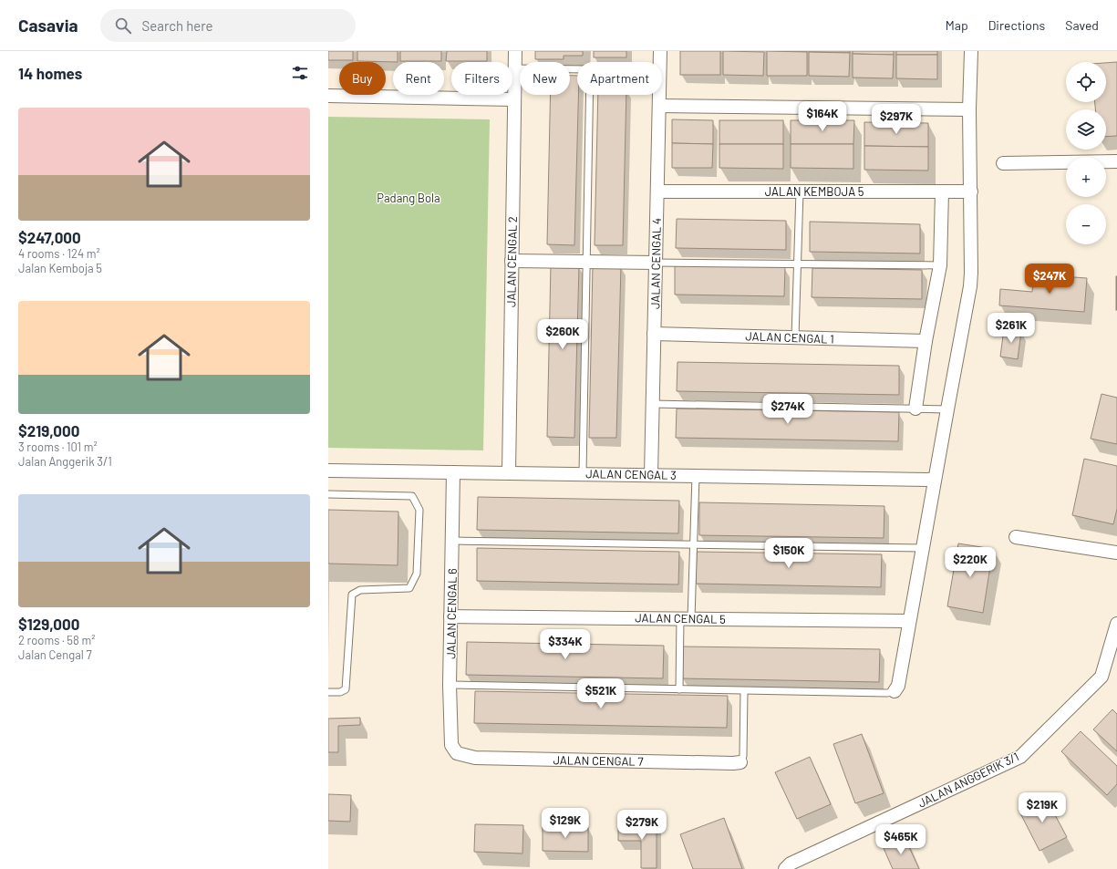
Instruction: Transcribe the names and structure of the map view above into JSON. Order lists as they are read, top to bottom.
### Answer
{
  "streets": {
    "street": [
      "JALAN KEMBOJA 5",
      "JALAN CENGAL 2",
      "JALAN CENGAL 4",
      "JALAN CENGAL 1",
      "JALAN CENGAL 3",
      "JALAN CENGAL 6",
      "JALAN CENGAL 5",
      "JALAN CENGAL 7",
      "JALAN ANGGERIK 3/1"
    ]
  },
  "crossings": [
    ["JALAN KEMBOJA 5", "JALAN CENGAL 4"],
    ["JALAN CENGAL 2", "JALAN CENGAL 3"],
    ["JALAN CENGAL 4", "JALAN CENGAL 1"],
    ["JALAN CENGAL 4", "JALAN CENGAL 3"],
    ["JALAN CENGAL 3", "JALAN CENGAL 6"],
    ["JALAN CENGAL 6", "JALAN CENGAL 5"],
    ["JALAN CENGAL 6", "JALAN CENGAL 7"]
  ],
  "parks": ["Padang Bola"],
  "page": {
    "header": "Casavia",
    "search": "Search here",
    "nav": ["Map", "Directions", "Saved"],
    "heading": "14 homes",
    "map_buttons": ["+", "−"],
    "chip": [
      "Buy",
      "Rent",
      "Filters",
      "New",
      "Apartment"
    ],
    "list": [
      {
        "name": "$247,000",
        "note": "4 rooms · 124 m² · Jalan Kemboja 5"
      },
      {
        "name": "$219,000",
        "note": "3 rooms · 101 m² · Jalan Anggerik 3/1"
      },
      {
        "name": "$129,000",
        "note": "2 rooms · 58 m² · Jalan Cengal 7"
      }
    ],
    "price": [
      "$164K",
      "$297K",
      "$247K",
      "$261K",
      "$260K",
      "$274K",
      "$150K",
      "$220K",
      "$334K",
      "$521K",
      "$219K",
      "$129K",
      "$279K",
      "$465K"
    ]
  }
}
